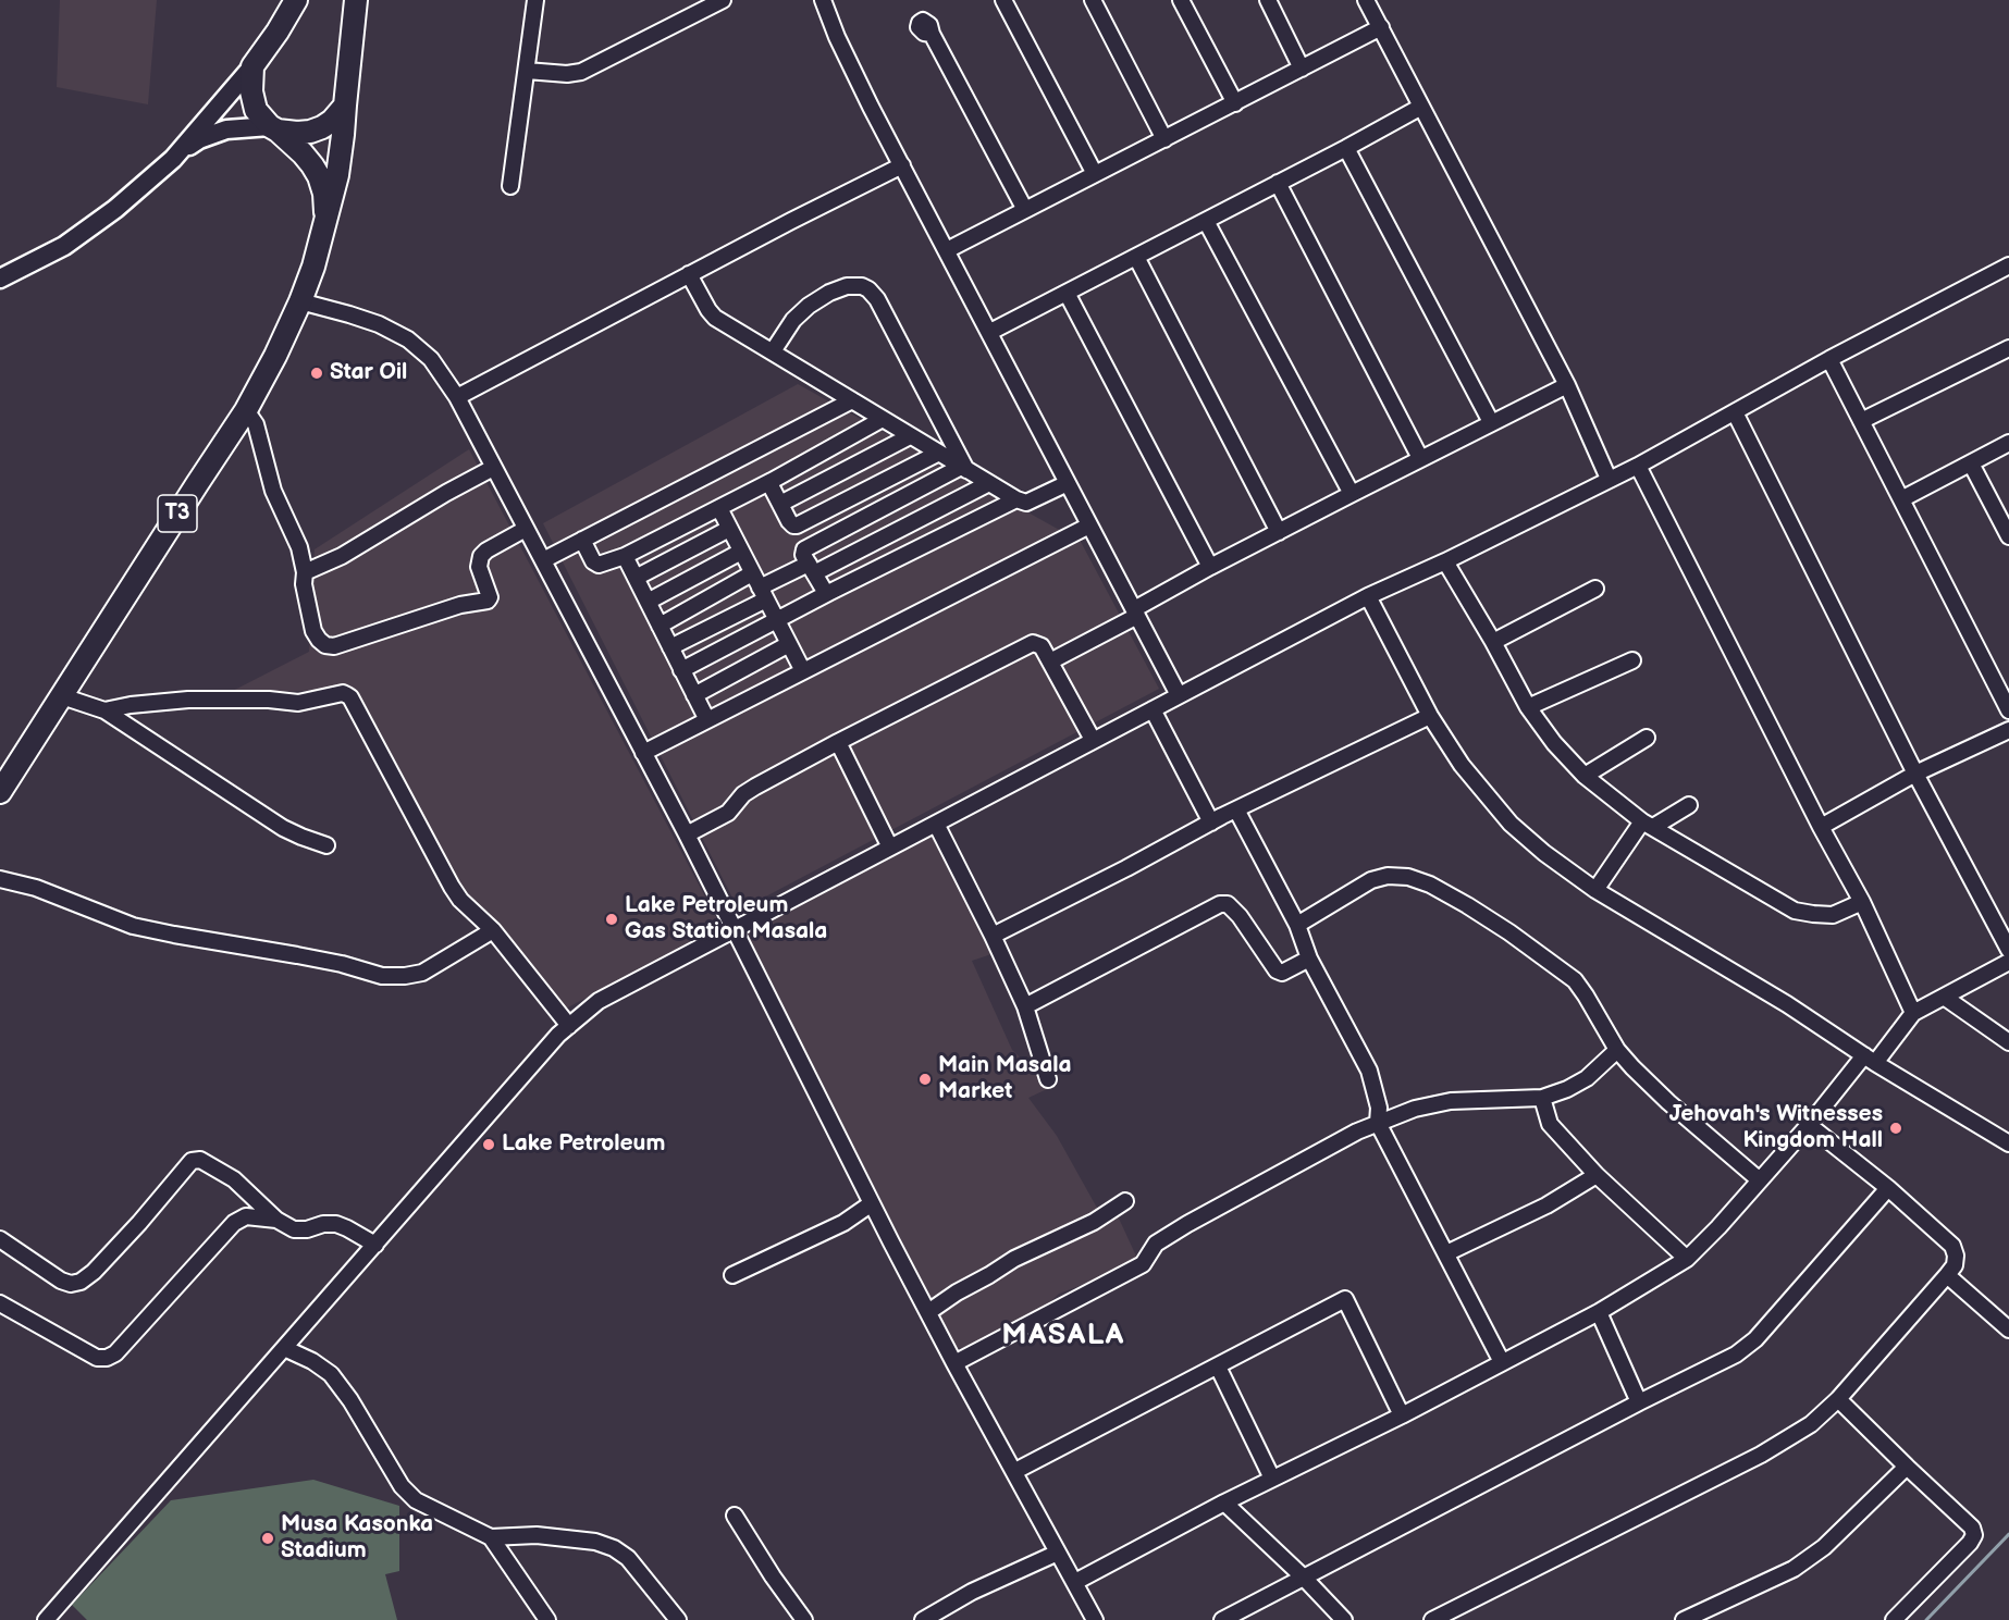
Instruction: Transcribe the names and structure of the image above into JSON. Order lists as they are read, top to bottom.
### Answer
{
  "streets": {
    "highway": ["T3"]
  },
  "districts": ["MASALA"],
  "places": [
    "Star Oil",
    "Lake Petroleum Gas Station Masala",
    "Main Masala Market",
    "Jehovah's Witnesses Kingdom Hall",
    "Lake Petroleum",
    "Musa Kasonka Stadium"
  ]
}
